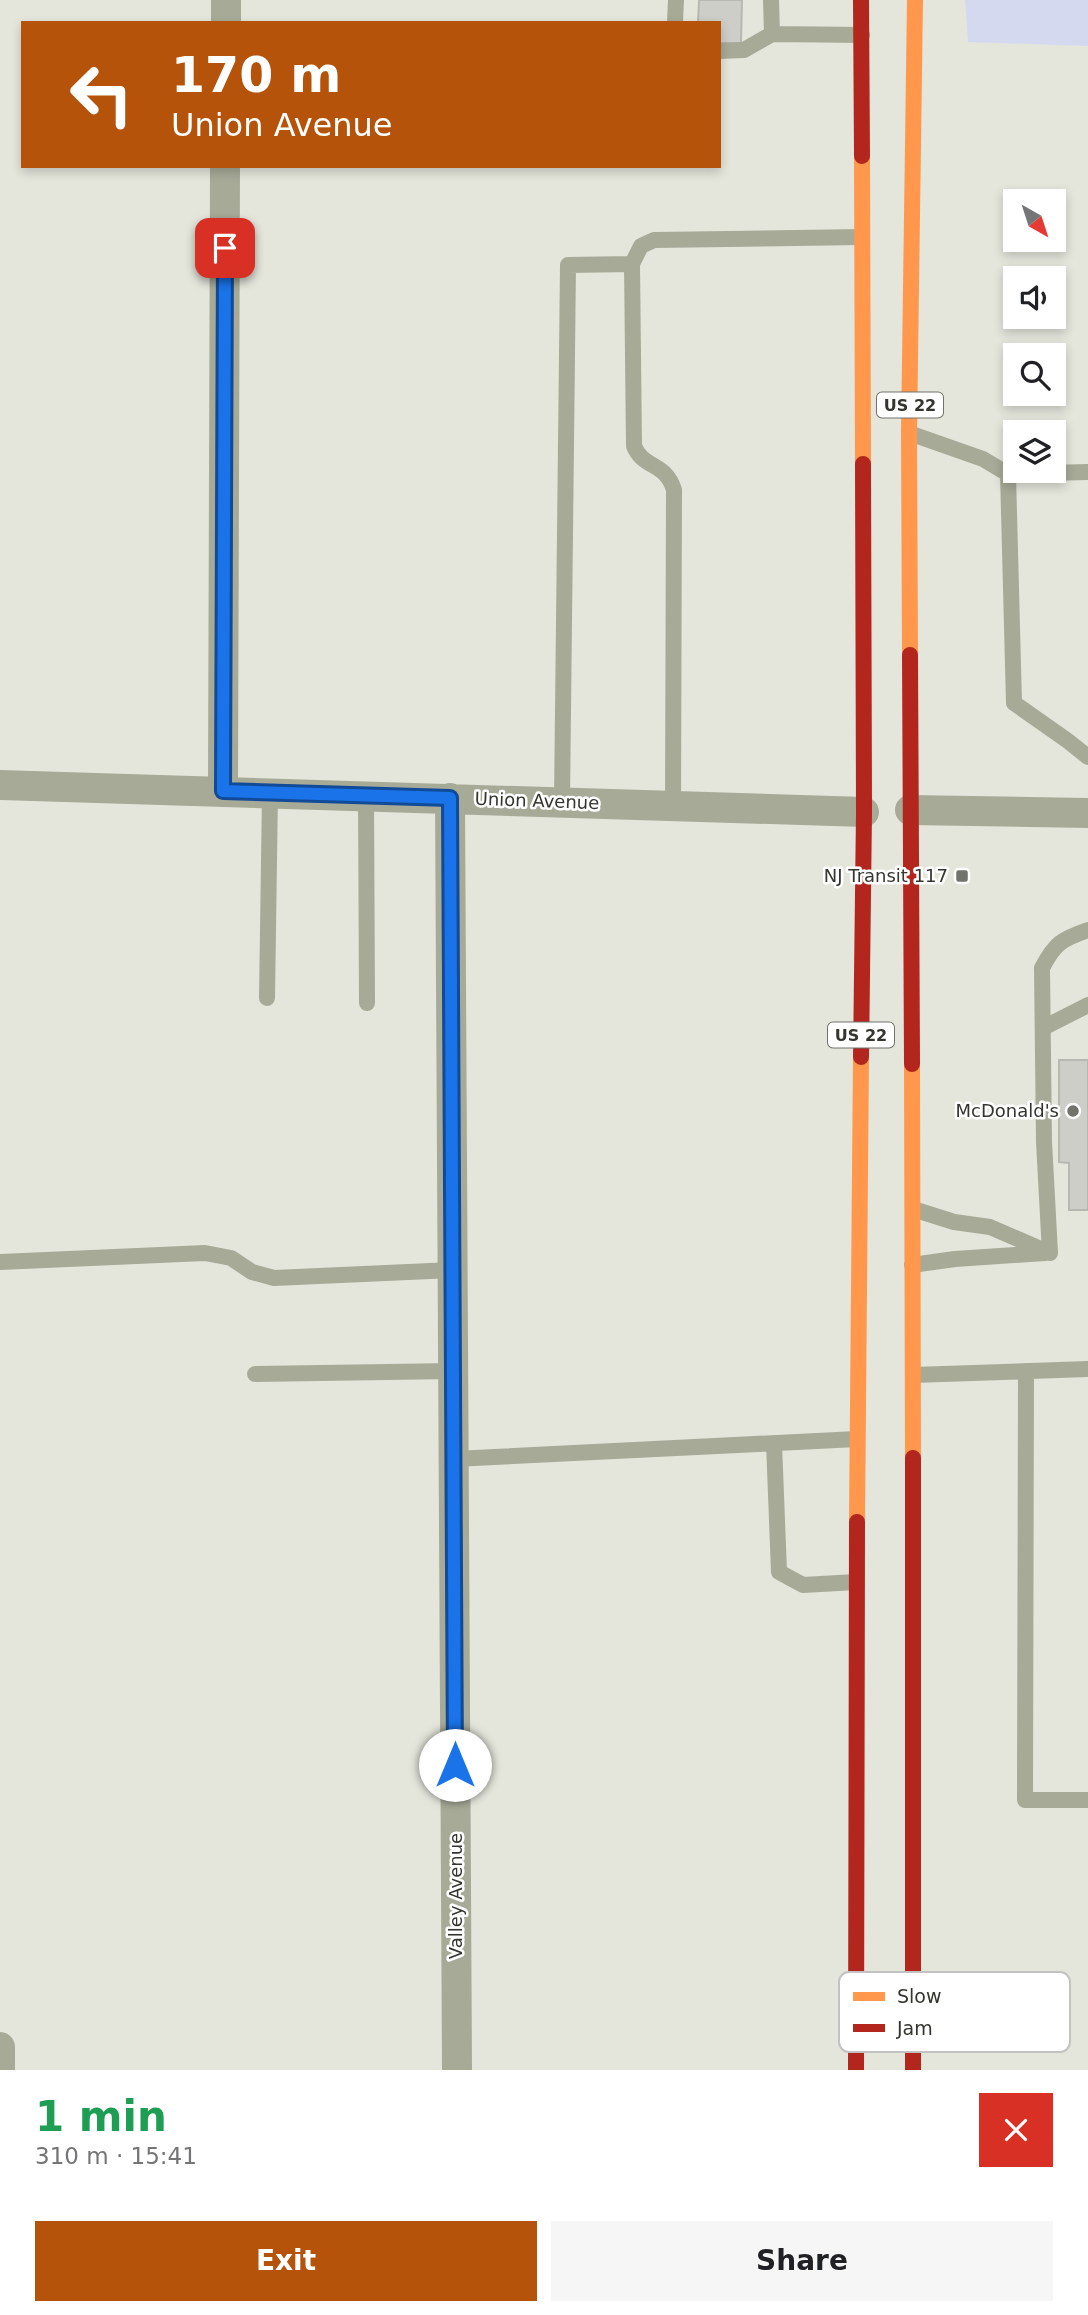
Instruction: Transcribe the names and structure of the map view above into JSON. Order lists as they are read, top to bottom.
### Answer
{
  "streets": {
    "highway": ["US 22"],
    "street": ["Union Avenue", "Valley Avenue"]
  },
  "crossings": [
    ["US 22", "Union Avenue"],
    ["Union Avenue", "Valley Avenue"]
  ],
  "places": {
    "transit": ["NJ Transit 117"],
    "other": ["McDonald's"]
  },
  "legend": ["Slow", "Jam"],
  "north": "bottom right",
  "page": {
    "turn": ["170 m", "Union Avenue"],
    "heading": ["1 min", "310 m · 15:41"],
    "buttons": ["Exit", "Share"]
  }
}
